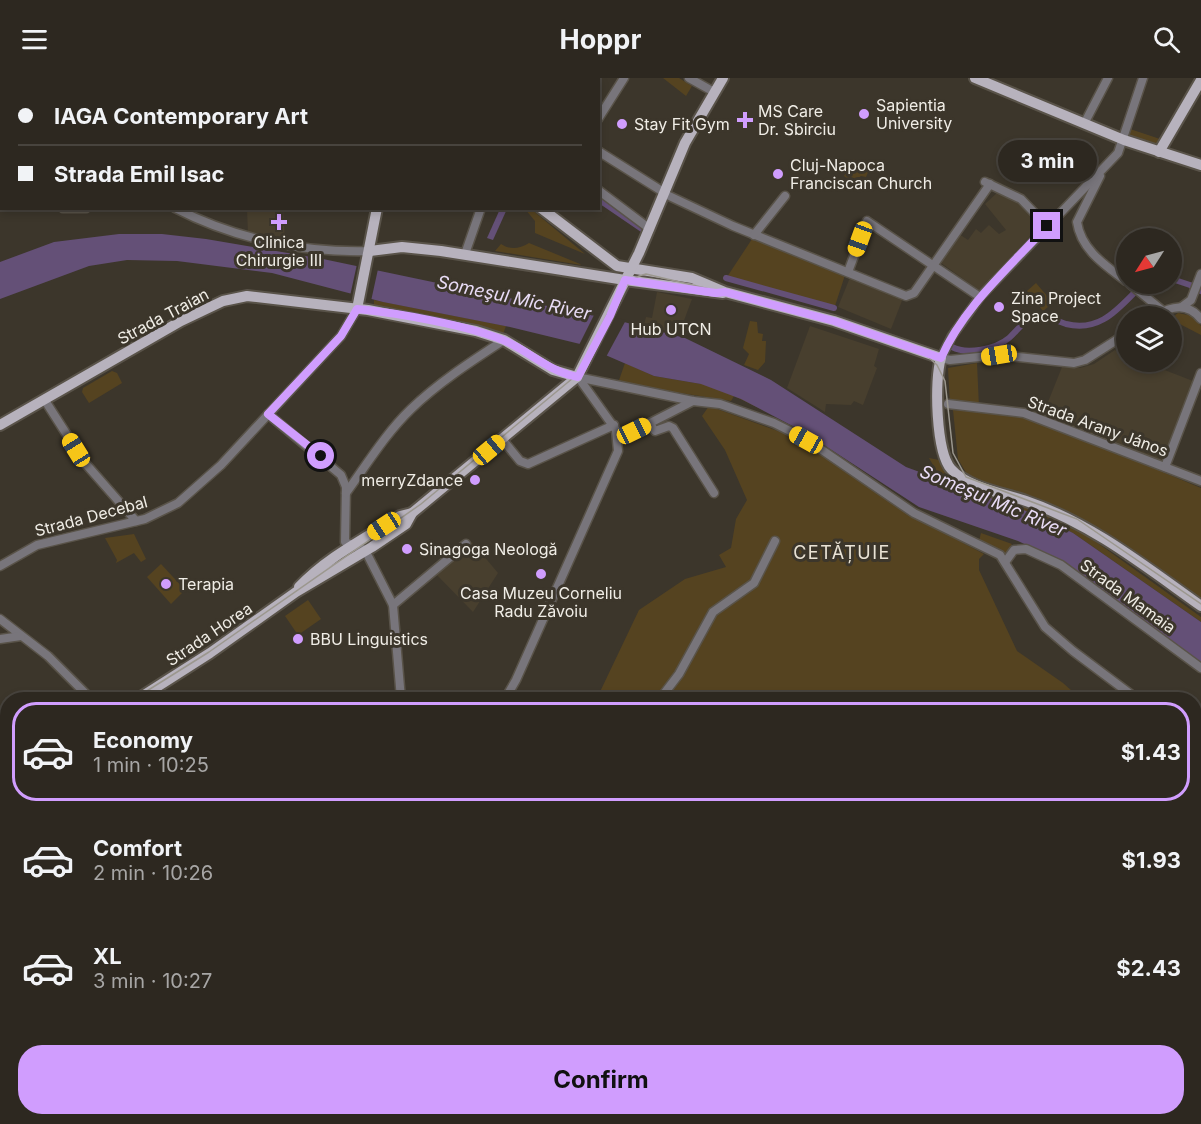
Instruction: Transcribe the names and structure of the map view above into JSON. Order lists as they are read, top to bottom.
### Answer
{
  "streets": {
    "main road": ["Strada Traian", "Strada Horea"],
    "street": ["Strada Arany János", "Strada Decebal", "Strada Mamaia"]
  },
  "crossings": [
    ["Strada Traian", "Strada Decebal"],
    ["Strada Traian", "Strada Horea"]
  ],
  "districts": ["CETĂȚUIE"],
  "water": ["Someşul Mic River"],
  "places": {
    "other": [
      "Sapientia University",
      "Stay Fit Gym",
      "Cluj-Napoca Franciscan Church",
      "Zina Project Space",
      "Hub UTCN",
      "merryZdance",
      "Sinagoga Neologă",
      "Casa Muzeu Corneliu Radu Zăvoiu",
      "Terapia",
      "BBU Linguistics"
    ],
    "health": ["MS Care Dr. Sbirciu", "Clinica Chirurgie III"]
  },
  "north": "bottom left",
  "page": {
    "header": "Hoppr",
    "banner": ["IAGA Contemporary Art", "Strada Emil Isac"],
    "bubble": "3 min",
    "list": [
      {
        "name": "Economy",
        "note": "1 min · 10:25",
        "value": "$1.43"
      },
      {
        "name": "Comfort",
        "note": "2 min · 10:26",
        "value": "$1.93"
      },
      {
        "name": "XL",
        "note": "3 min · 10:27",
        "value": "$2.43"
      }
    ],
    "buttons": "Confirm"
  }
}
